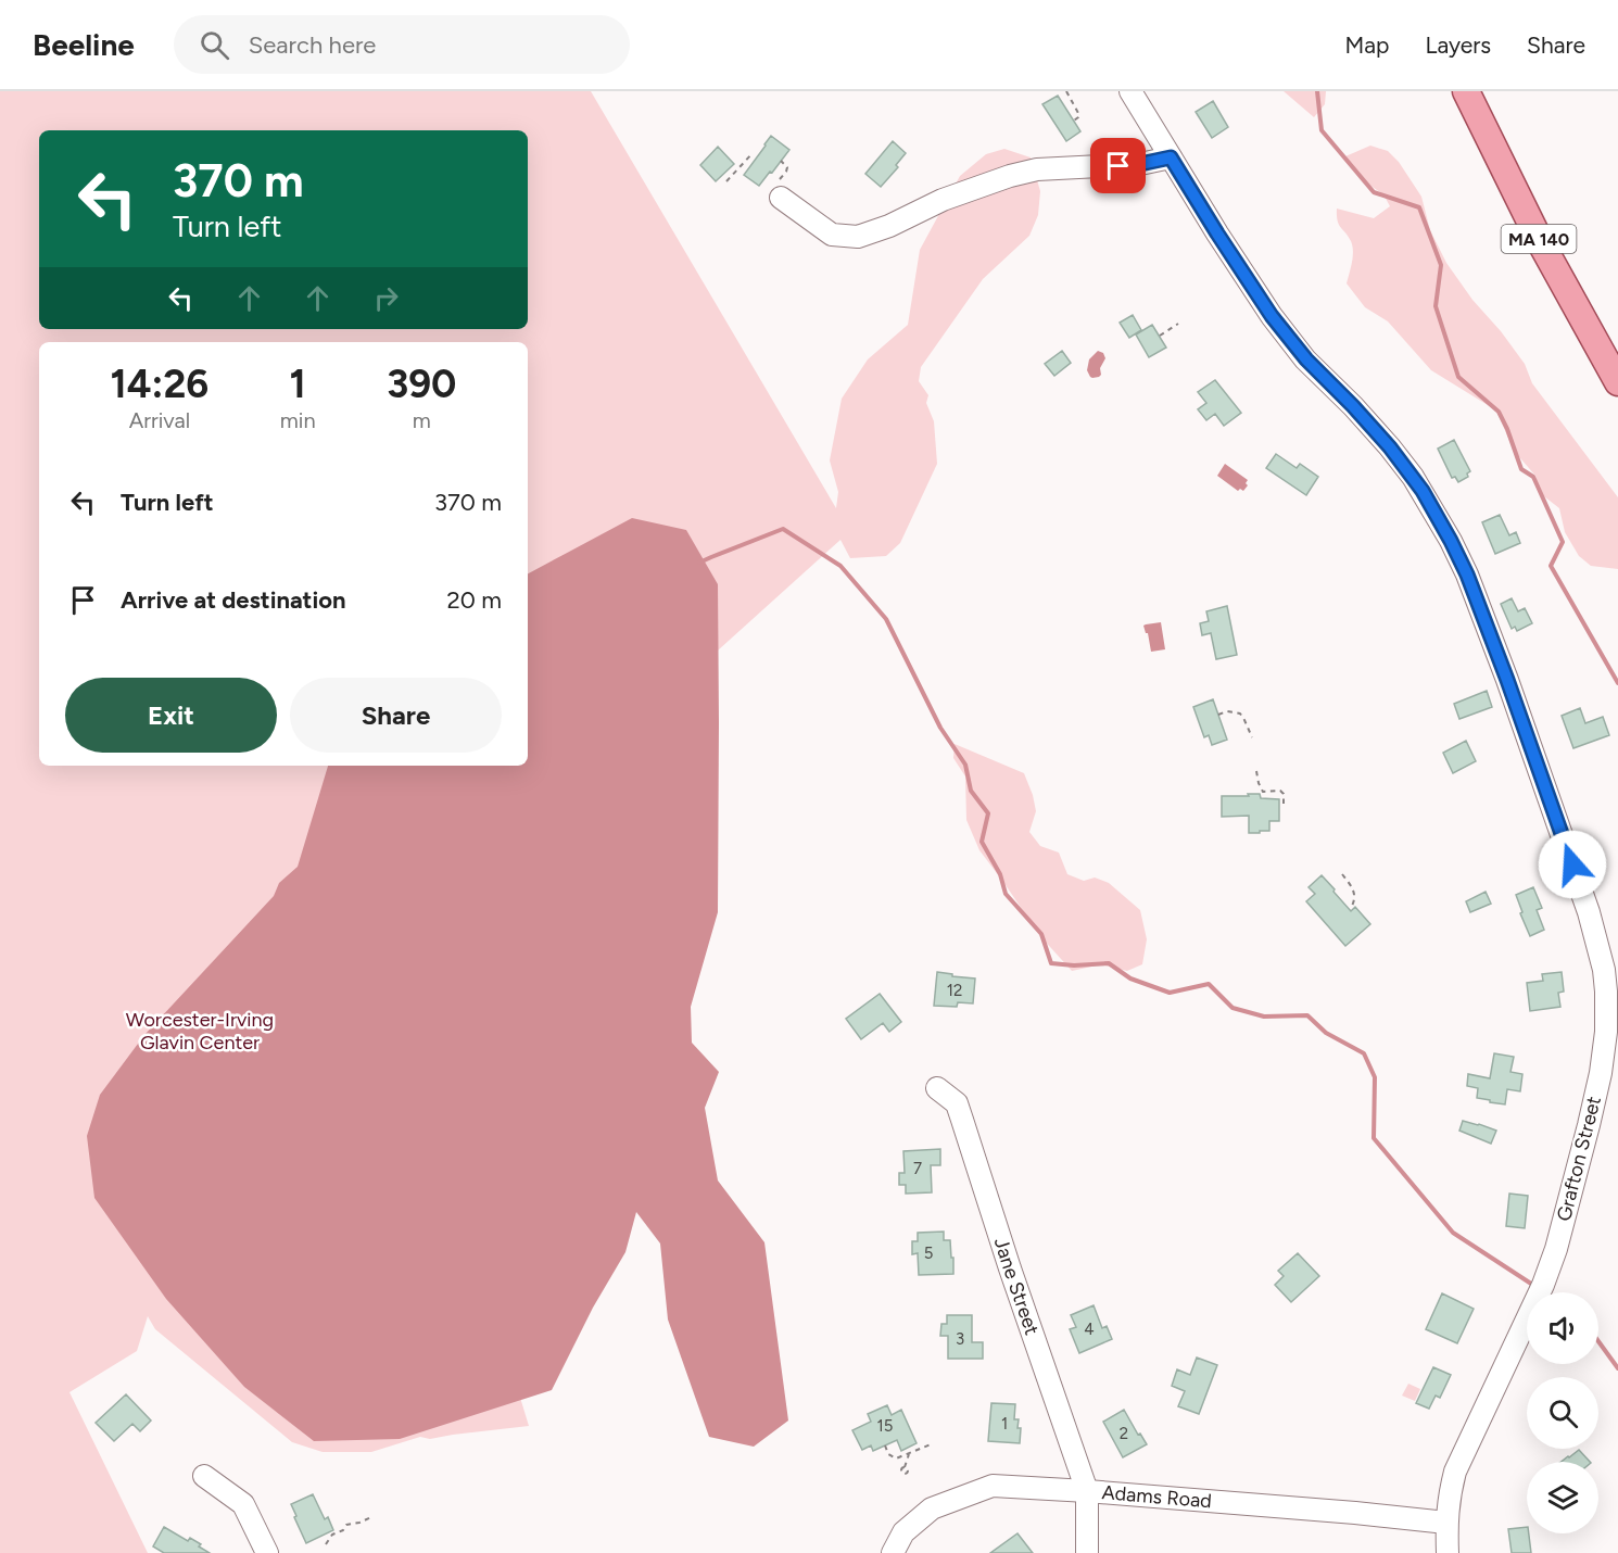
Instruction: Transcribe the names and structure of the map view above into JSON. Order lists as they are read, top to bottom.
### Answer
{
  "streets": {
    "main road": ["MA 140"],
    "street": ["Grafton Street", "Jane Street", "Adams Road"]
  },
  "crossings": [
    ["Grafton Street", "Adams Road"],
    ["Jane Street", "Adams Road"]
  ],
  "parks": ["Worcester-Irving Glavin Center"],
  "house_numbers": [
    "12",
    "7",
    "5",
    "4",
    "3",
    "1",
    "15",
    "2"
  ],
  "page": {
    "header": "Beeline",
    "search": "Search here",
    "nav": ["Map", "Layers", "Share"],
    "turn": ["370 m", "Turn left"],
    "eta": [
      "14:26",
      "Arrival",
      "1",
      "min",
      "390",
      "m"
    ],
    "list": [
      {
        "name": "Turn left",
        "value": "370 m"
      },
      {
        "name": "Arrive at destination",
        "value": "20 m"
      }
    ],
    "buttons": ["Exit", "Share"]
  }
}
